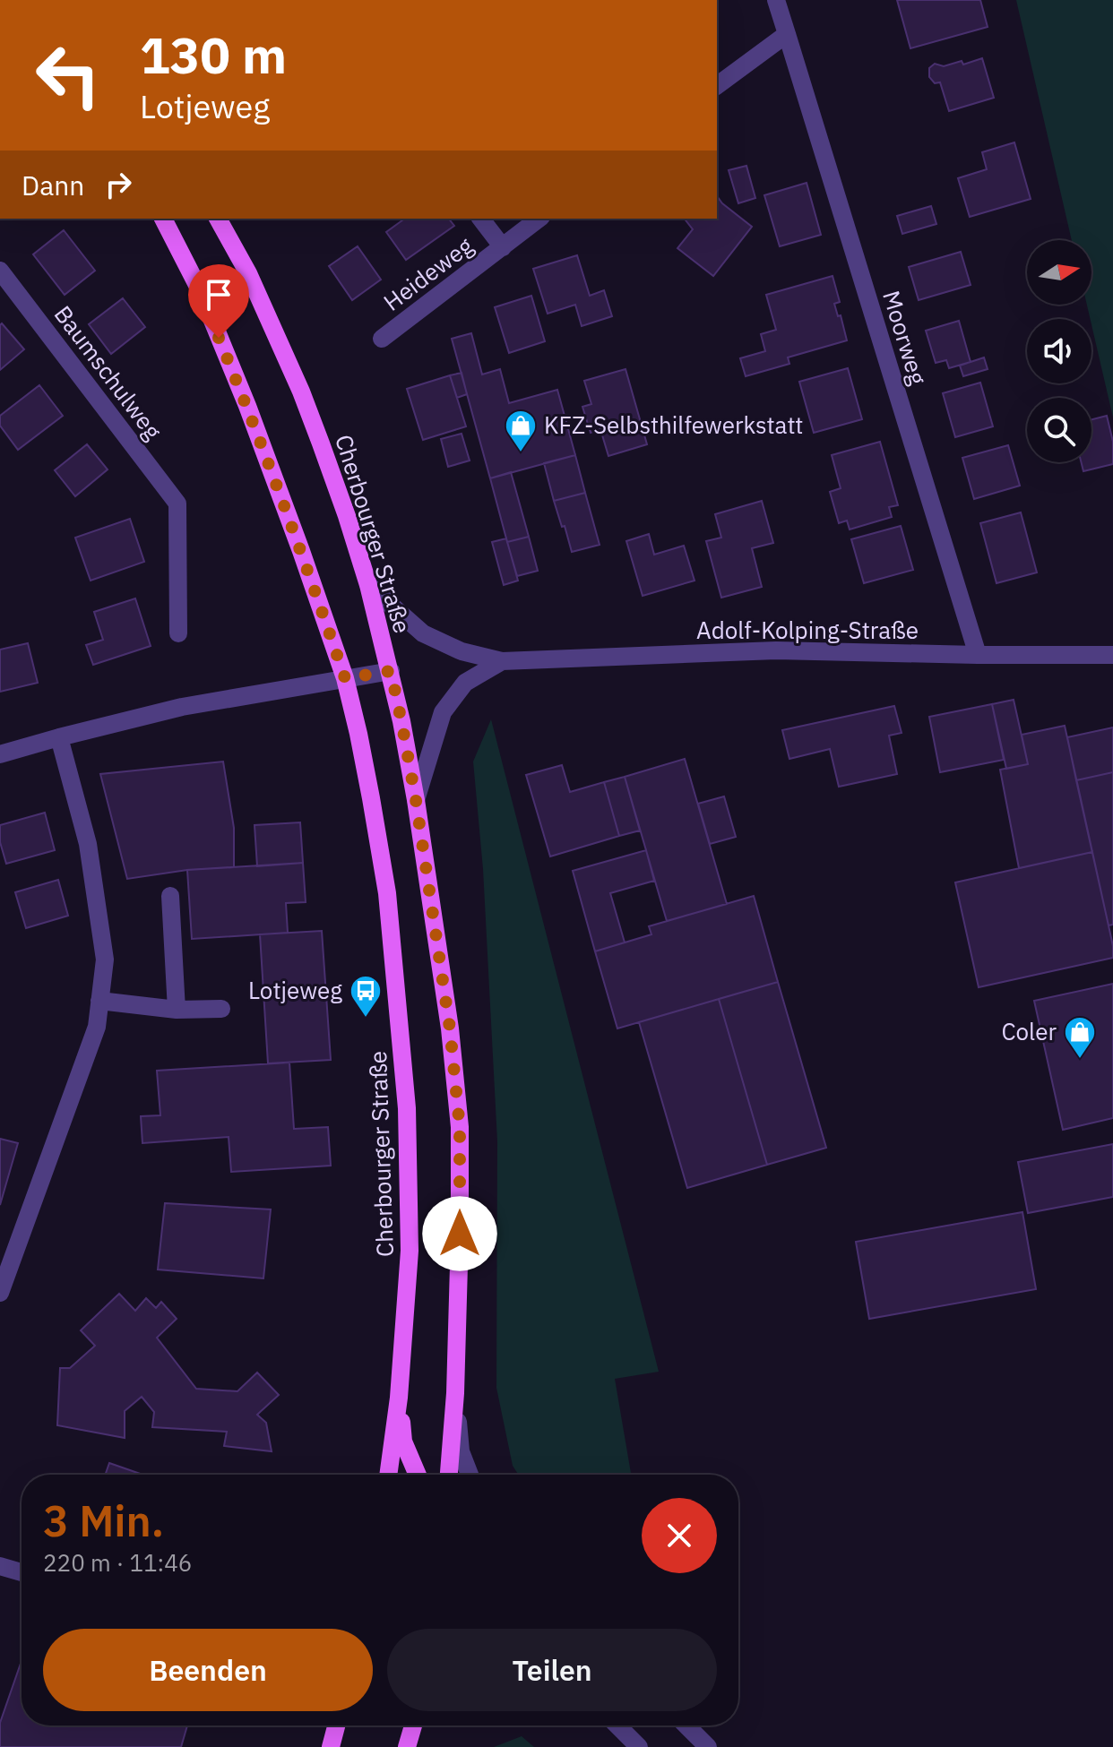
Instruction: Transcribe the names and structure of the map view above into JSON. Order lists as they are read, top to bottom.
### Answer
{
  "streets": {
    "main road": ["Cherbourger Straße"],
    "street": [
      "Heideweg",
      "Moorweg",
      "Baumschulweg",
      "Adolf-Kolping-Straße"
    ]
  },
  "crossings": [
    ["Moorweg", "Adolf-Kolping-Straße"],
    ["Cherbourger Straße", "Adolf-Kolping-Straße"]
  ],
  "places": {
    "shop": ["KFZ-Selbsthilfewerkstatt", "Coler"],
    "bus stop": ["Lotjeweg"]
  },
  "north": "right",
  "page": {
    "turn": ["130 m", "Lotjeweg"],
    "then": "Dann",
    "heading": ["3 Min.", "220 m · 11:46"],
    "buttons": ["Beenden", "Teilen"]
  }
}
